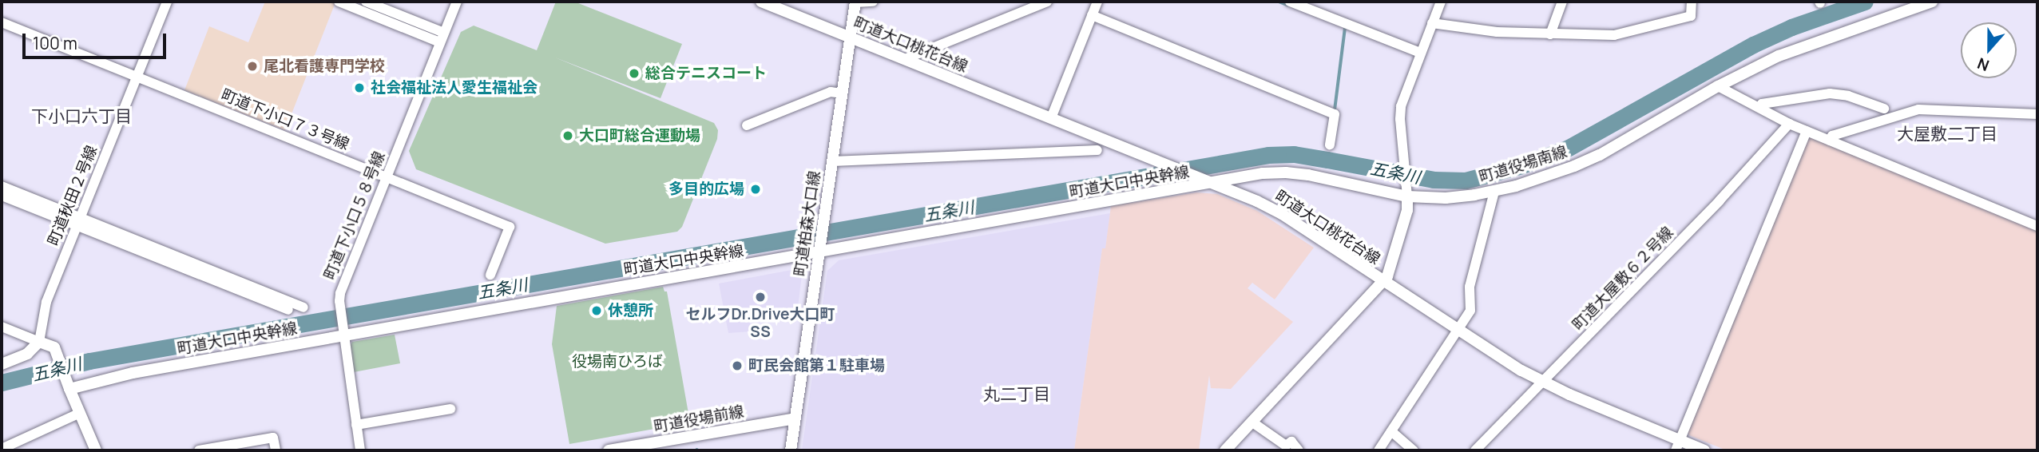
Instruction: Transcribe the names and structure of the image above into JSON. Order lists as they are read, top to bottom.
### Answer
{
  "streets": {
    "street": [
      "町道大口桃花台線",
      "町道下小口７３号線",
      "町道役場南線",
      "町道大口中央幹線",
      "町道秋田２号線",
      "町道下小口５８号線",
      "町道柏森大口線",
      "町道大屋敷６２号線",
      "町道役場前線"
    ]
  },
  "crossings": [
    ["町道大口桃花台線", "町道大口中央幹線"],
    ["町道大口桃花台線", "町道柏森大口線"],
    ["町道大口桃花台線", "町道大屋敷６２号線"],
    ["町道下小口７３号線", "町道秋田２号線"],
    ["町道下小口７３号線", "町道下小口５８号線"],
    ["町道役場南線", "町道大口中央幹線"],
    ["町道大口中央幹線", "町道下小口５８号線"],
    ["町道大口中央幹線", "町道柏森大口線"],
    ["町道柏森大口線", "町道役場前線"]
  ],
  "districts": ["下小口六丁目", "大屋敷二丁目", "丸二丁目"],
  "water": ["五条川"],
  "parks": ["役場南ひろば"],
  "places": [
    "尾北看護専門学校",
    "総合テニスコート",
    "社会福祉法人愛生福祉会",
    "大口町総合運動場",
    "多目的広場",
    "セルフDr.Drive大口町 SS",
    "休憩所",
    "町民会館第１駐車場"
  ],
  "scale_bar": "100 m",
  "north": "bottom"
}
